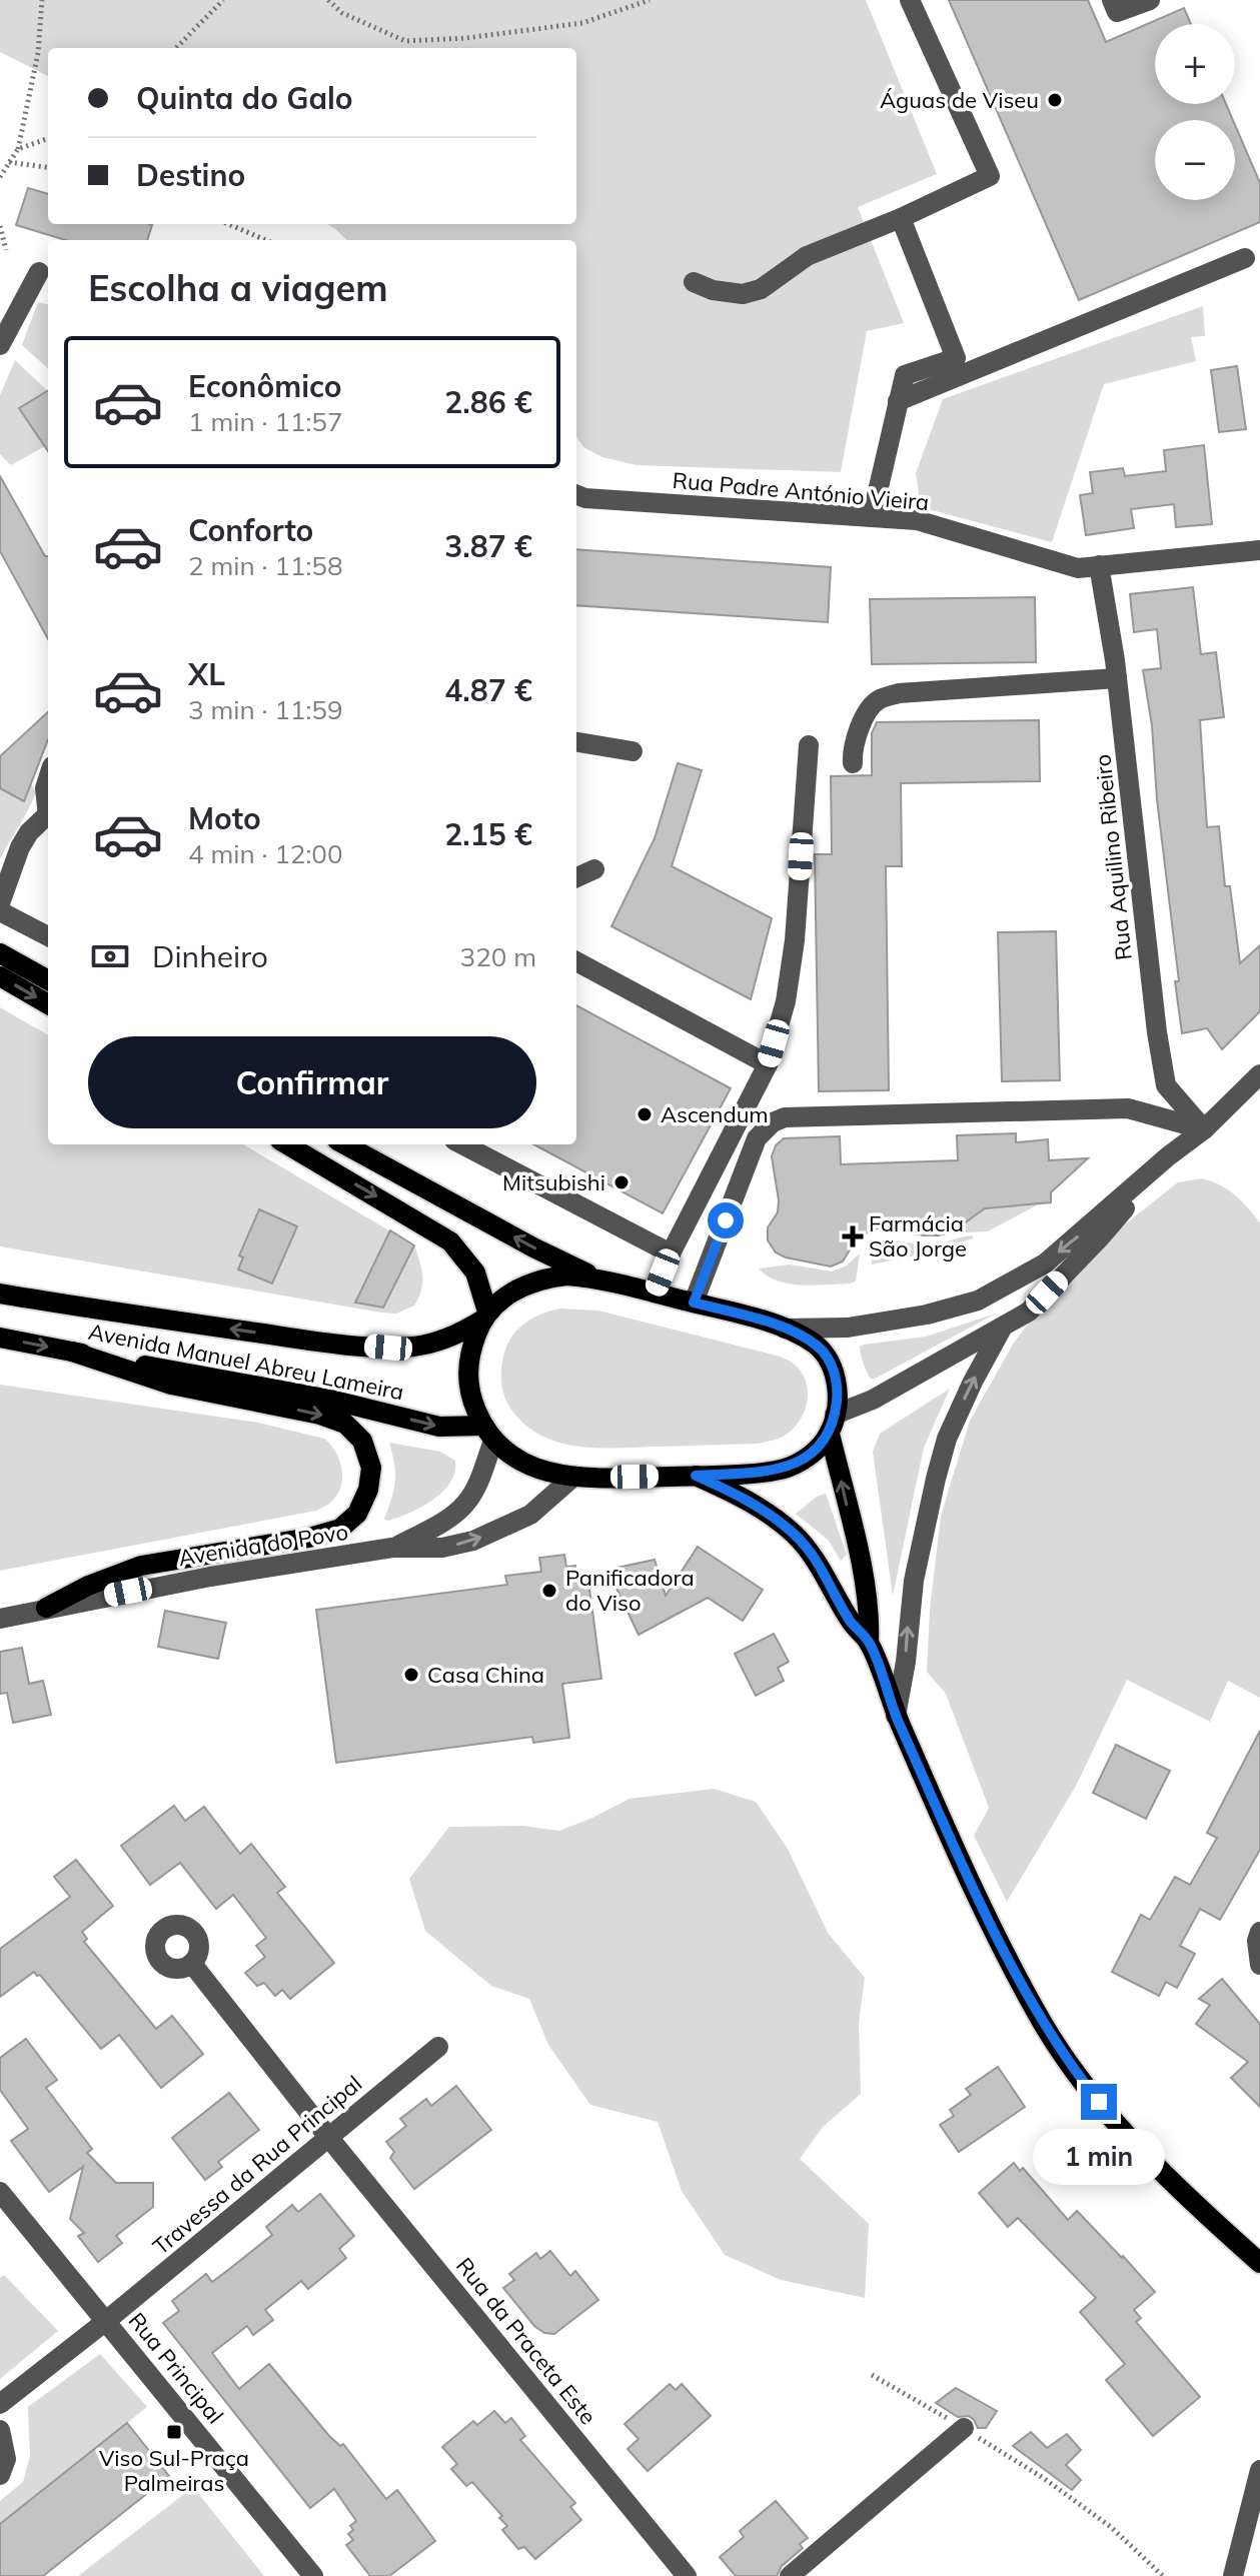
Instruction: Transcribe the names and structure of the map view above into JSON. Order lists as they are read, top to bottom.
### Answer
{
  "streets": {
    "main road": ["Avenida Manuel Abreu Lameira"],
    "street": [
      "Rua Padre António Vieira",
      "Rua Aquilino Ribeiro",
      "Avenida do Povo",
      "Travessa da Rua Principal",
      "Rua da Praceta Este",
      "Rua Principal"
    ]
  },
  "crossings": [
    ["Rua Padre António Vieira", "Rua Aquilino Ribeiro"],
    ["Avenida Manuel Abreu Lameira", "Avenida do Povo"],
    ["Travessa da Rua Principal", "Rua da Praceta Este"],
    ["Travessa da Rua Principal", "Rua Principal"]
  ],
  "places": {
    "other": [
      "Águas de Viseu",
      "Ascendum",
      "Mitsubishi",
      "Panificadora do Viso",
      "Casa China"
    ],
    "health": ["Farmácia São Jorge"],
    "transit": ["Viso Sul-Praça Palmeiras"]
  },
  "page": {
    "map_buttons": ["+", "−"],
    "banner": ["Quinta do Galo", "Destino"],
    "heading": "Escolha a viagem",
    "list": [
      {
        "name": "Econômico",
        "note": "1 min · 11:57",
        "value": "2.86 €"
      },
      {
        "name": "Conforto",
        "note": "2 min · 11:58",
        "value": "3.87 €"
      },
      {
        "name": "XL",
        "note": "3 min · 11:59",
        "value": "4.87 €"
      },
      {
        "name": "Moto",
        "note": "4 min · 12:00",
        "value": "2.15 €"
      }
    ],
    "pay": ["Dinheiro", "320 m"],
    "buttons": "Confirmar",
    "bubble": "1 min"
  }
}
